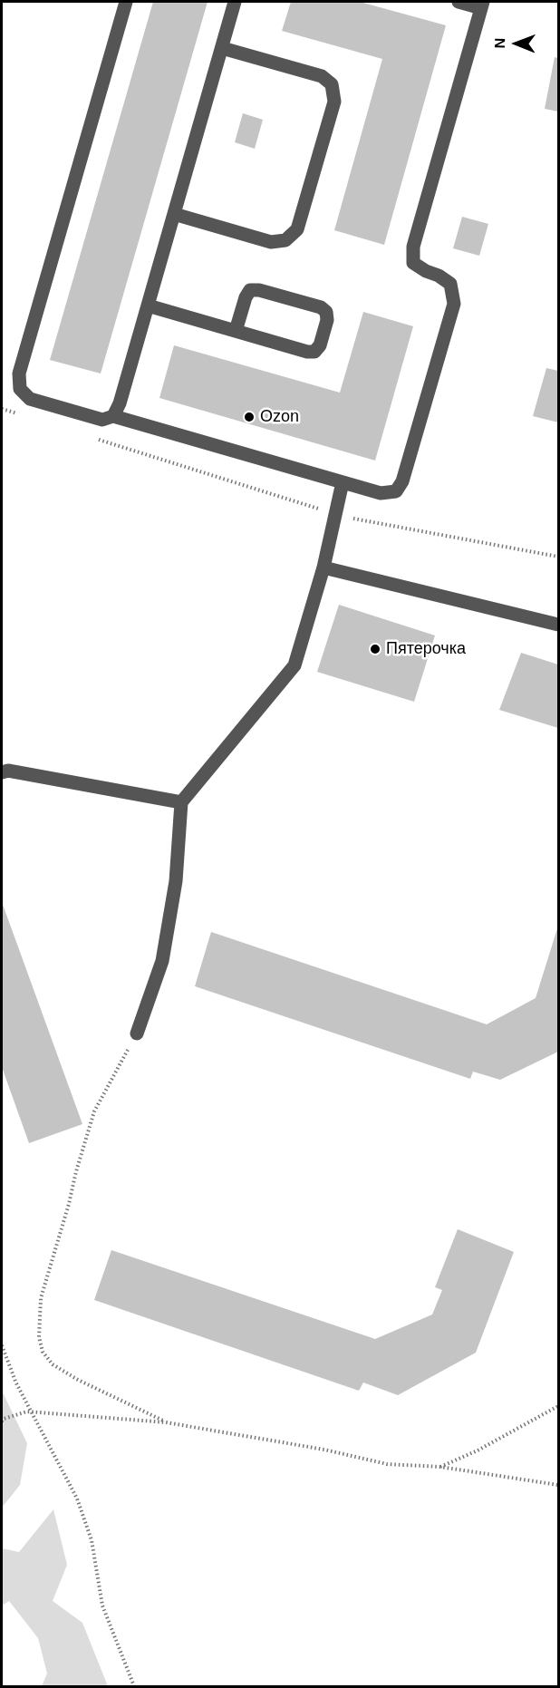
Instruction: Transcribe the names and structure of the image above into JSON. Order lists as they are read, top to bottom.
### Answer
{
  "places": ["Ozon", "Пятерочка"],
  "north": "left"
}
